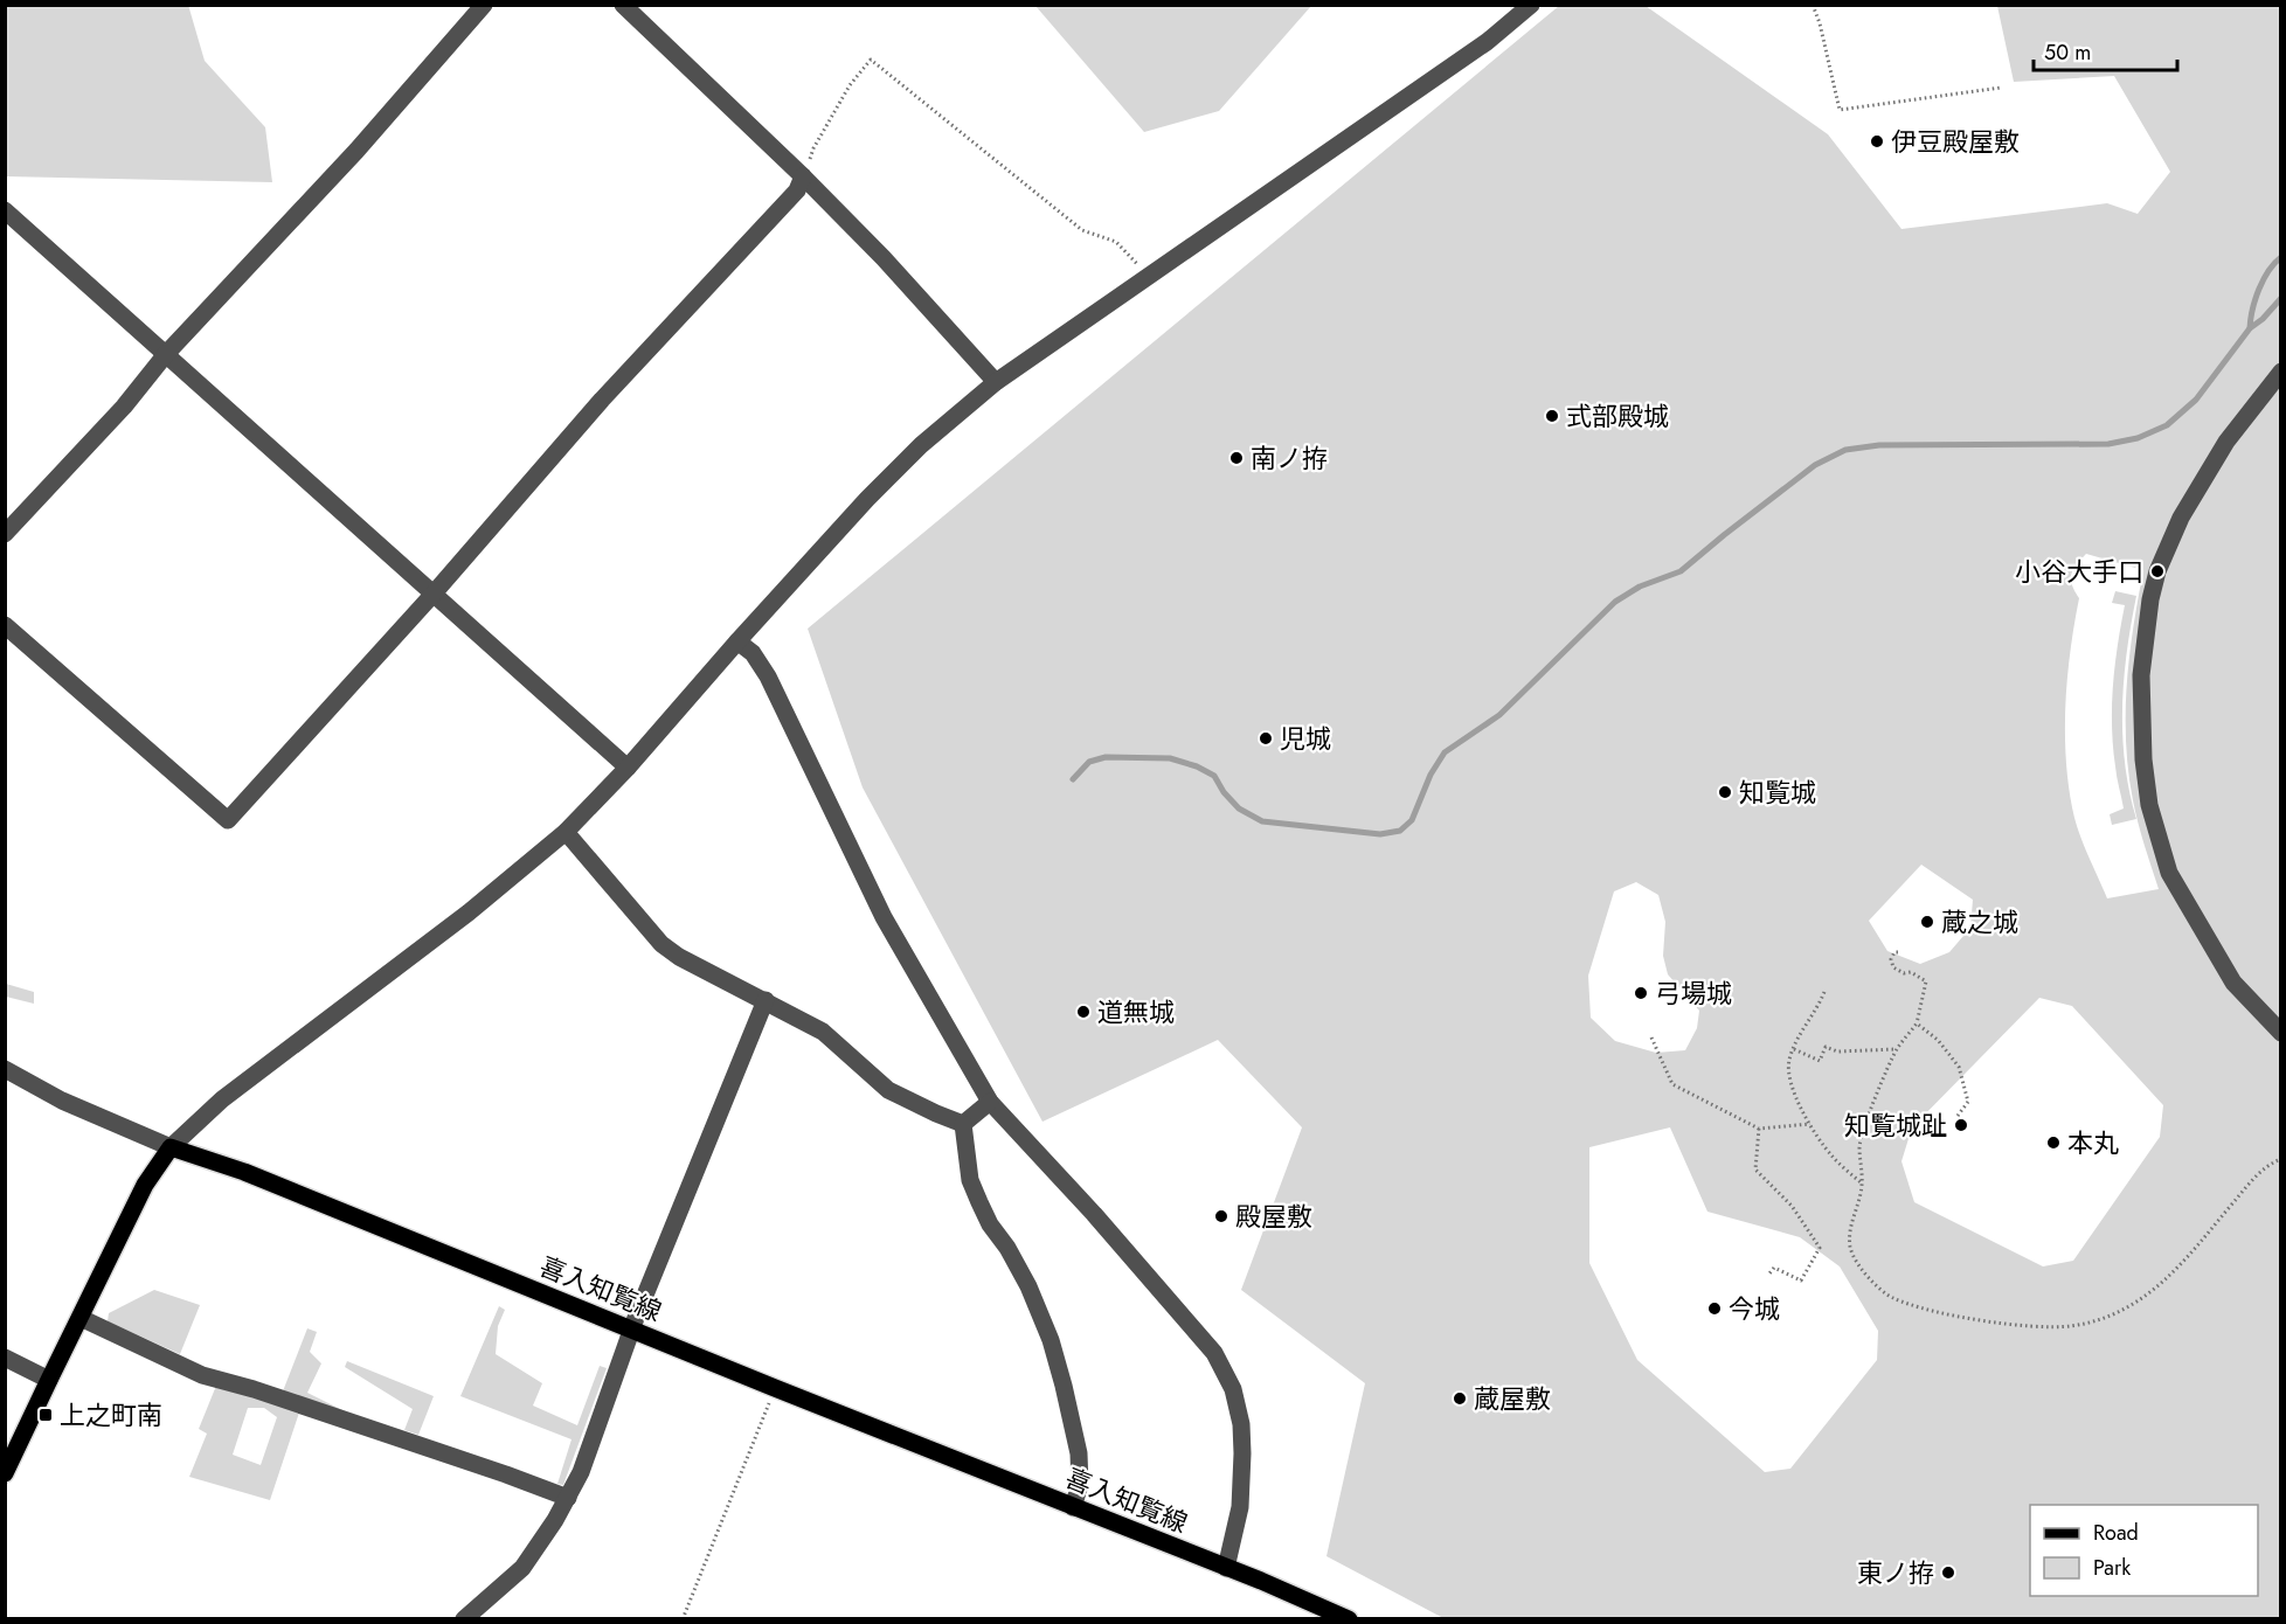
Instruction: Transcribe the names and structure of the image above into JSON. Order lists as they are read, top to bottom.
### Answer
{
  "streets": {
    "main road": ["喜入知覧線"]
  },
  "places": {
    "other": [
      "伊豆殿屋敷",
      "式部殿城",
      "南ノ拵",
      "小谷大手口",
      "児城",
      "知覧城",
      "蔵之城",
      "弓場城",
      "道無城",
      "知覧城趾",
      "本丸",
      "殿屋敷",
      "今城",
      "蔵屋敷",
      "東ノ拵"
    ],
    "transit": ["上之町南"]
  },
  "legend": ["Road", "Park"],
  "scale_bar": "50 m"
}
